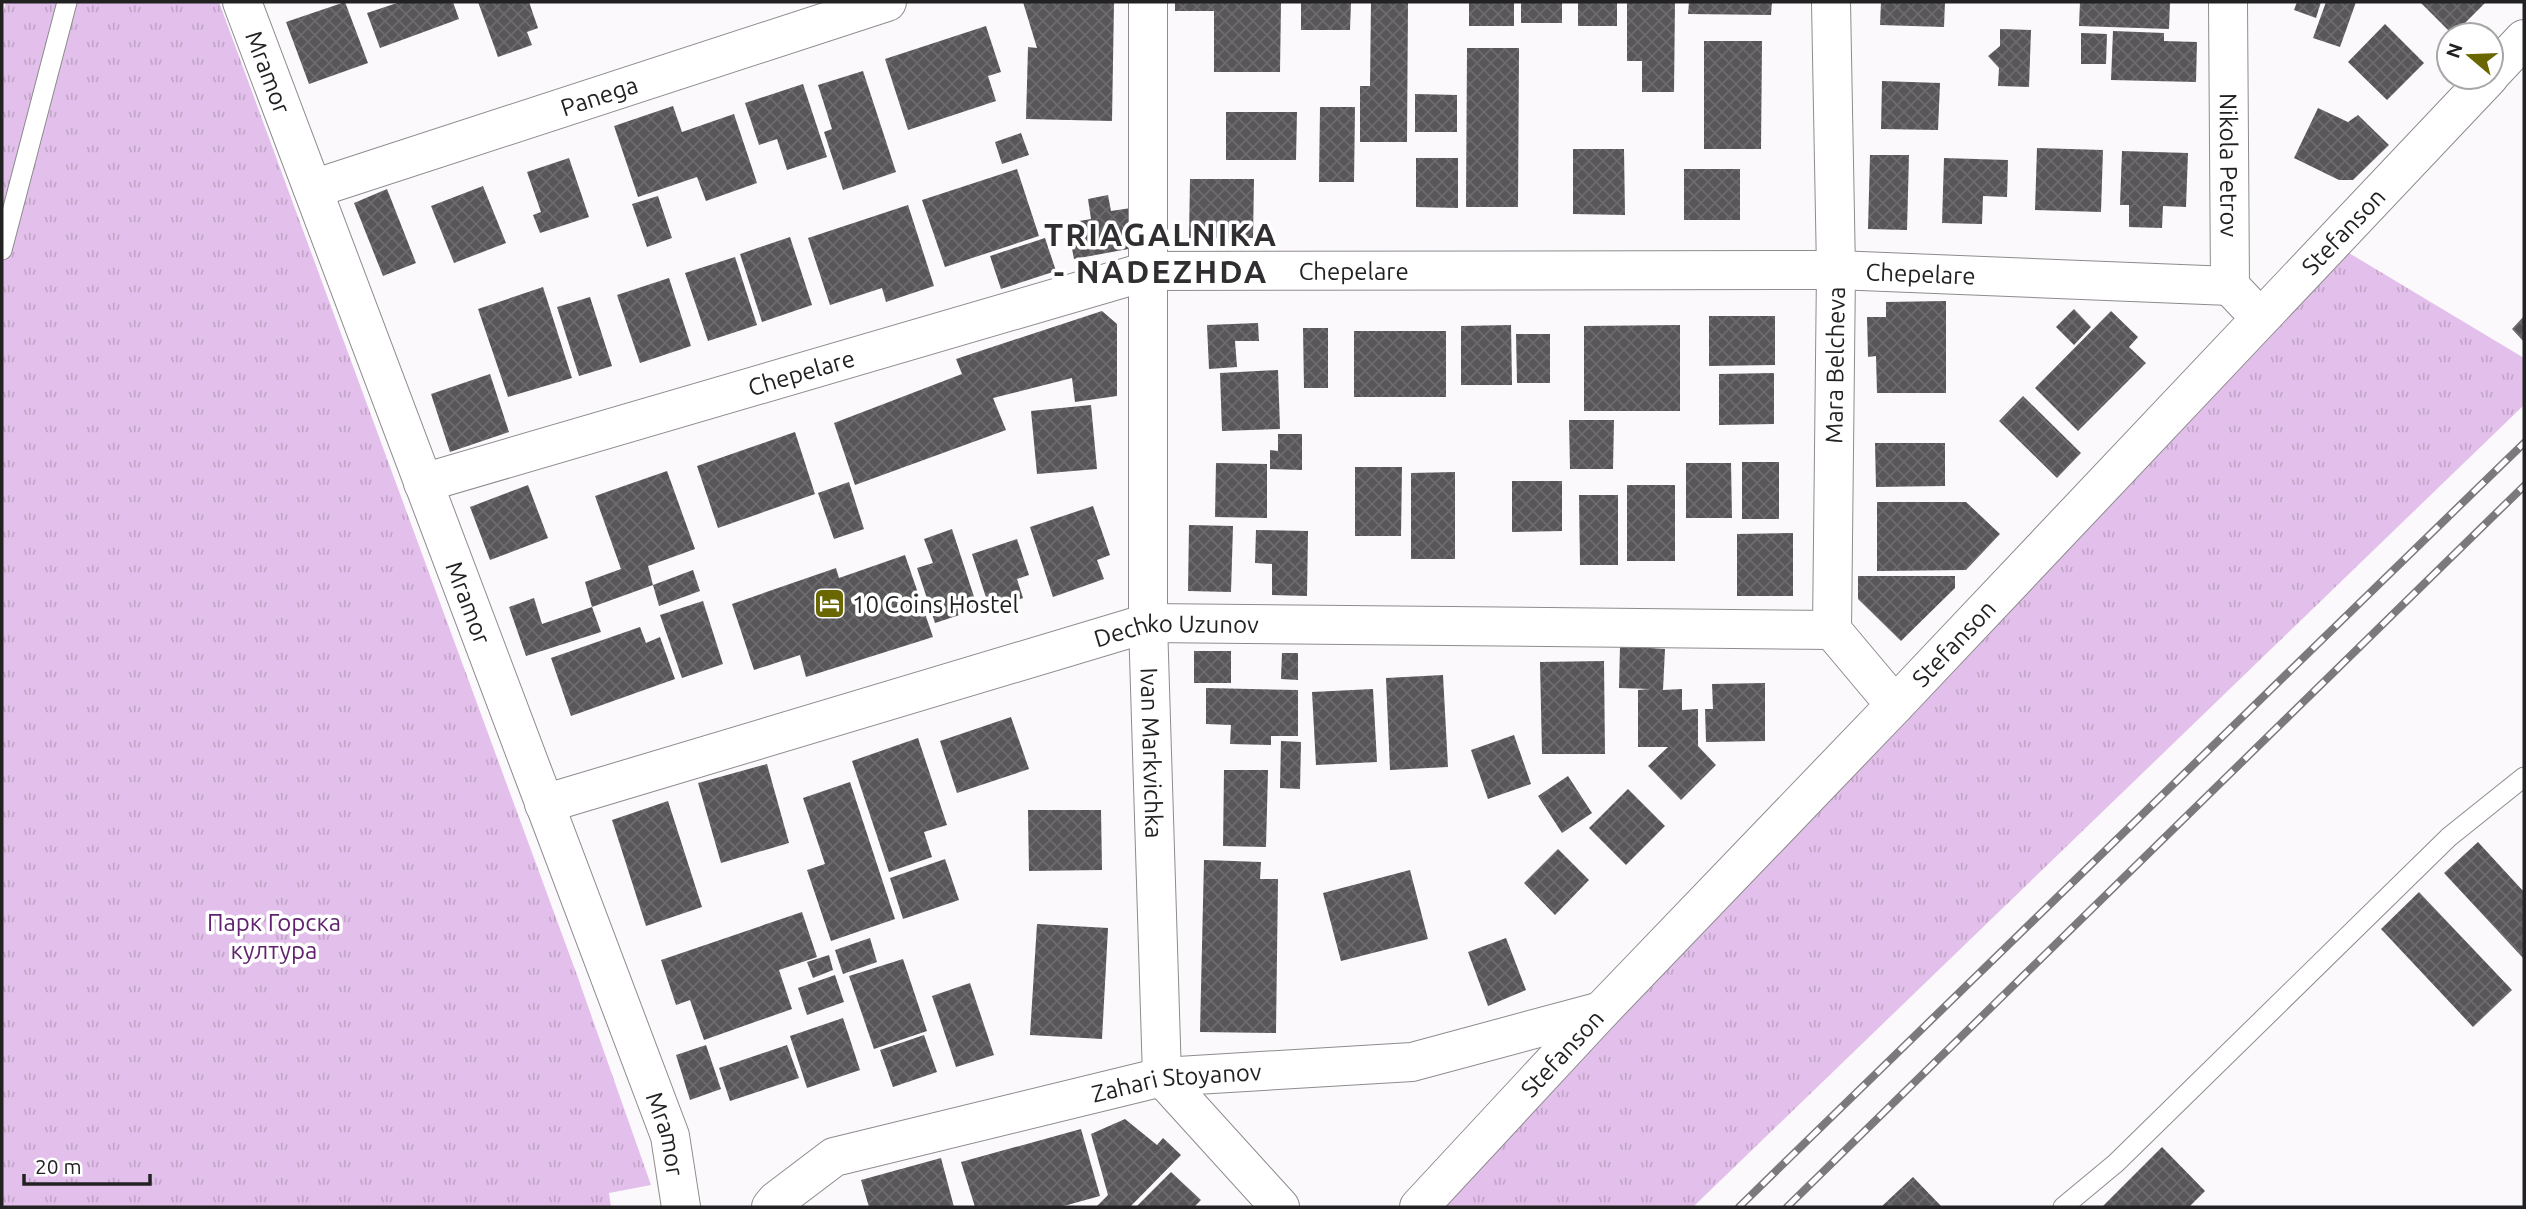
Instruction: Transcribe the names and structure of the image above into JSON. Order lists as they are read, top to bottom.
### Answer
{
  "streets": {
    "street": [
      "Mramor",
      "Panega",
      "Nikola Petrov",
      "Stefanson",
      "Chepelare",
      "Mara Belcheva",
      "Dechko Uzunov",
      "Ivan Markvichka",
      "Zahari Stoyanov"
    ]
  },
  "crossings": [
    ["Mramor", "Panega"],
    ["Mramor", "Chepelare"],
    ["Mramor", "Dechko Uzunov"],
    ["Nikola Petrov", "Chepelare"],
    ["Stefanson", "Zahari Stoyanov"],
    ["Chepelare", "Mara Belcheva"],
    ["Chepelare", "Ivan Markvichka"],
    ["Mara Belcheva", "Dechko Uzunov"],
    ["Dechko Uzunov", "Ivan Markvichka"],
    ["Ivan Markvichka", "Zahari Stoyanov"]
  ],
  "districts": ["TRIAGALNIKA - NADEZHDA"],
  "parks": ["Парк Горска култура"],
  "places": {
    "hotel": ["10 Coins Hostel"]
  },
  "scale_bar": "20 m",
  "north": "left"
}
